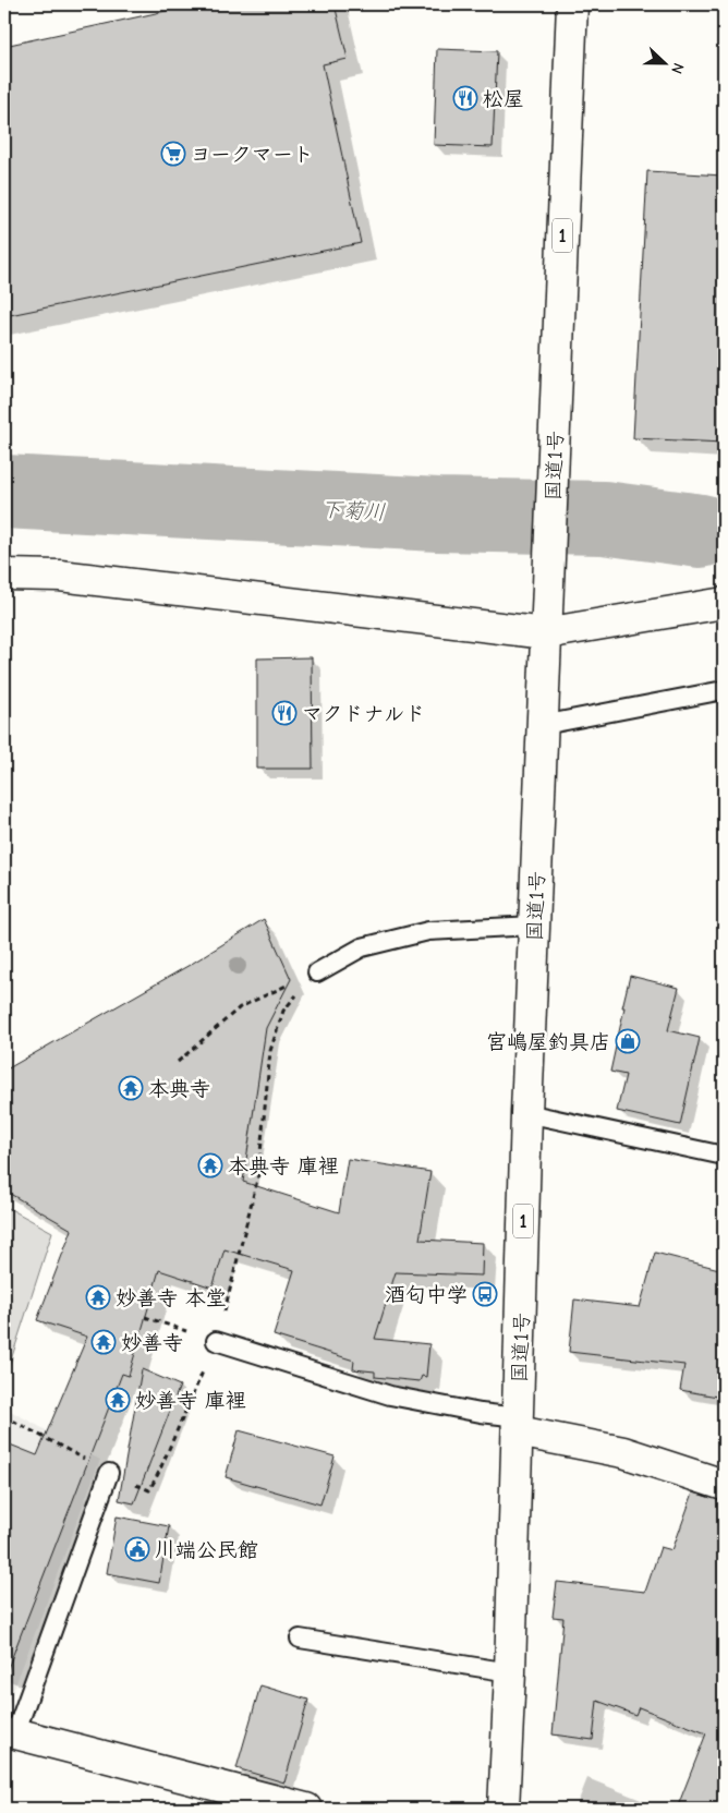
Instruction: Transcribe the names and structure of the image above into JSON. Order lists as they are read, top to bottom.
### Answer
{
  "streets": {
    "main road": ["1", "国道1号"]
  },
  "water": ["下菊川"],
  "places": {
    "restaurant": ["松屋", "マクドナルド"],
    "supermarket": ["ヨークマート"],
    "shop": ["宮嶋屋釣具店"],
    "temple": [
      "本典寺",
      "本典寺 庫裡",
      "妙善寺 本堂",
      "妙善寺",
      "妙善寺 庫裡"
    ],
    "bus stop": ["酒匂中学"],
    "public building": ["川端公民館"]
  },
  "north": "right"
}
